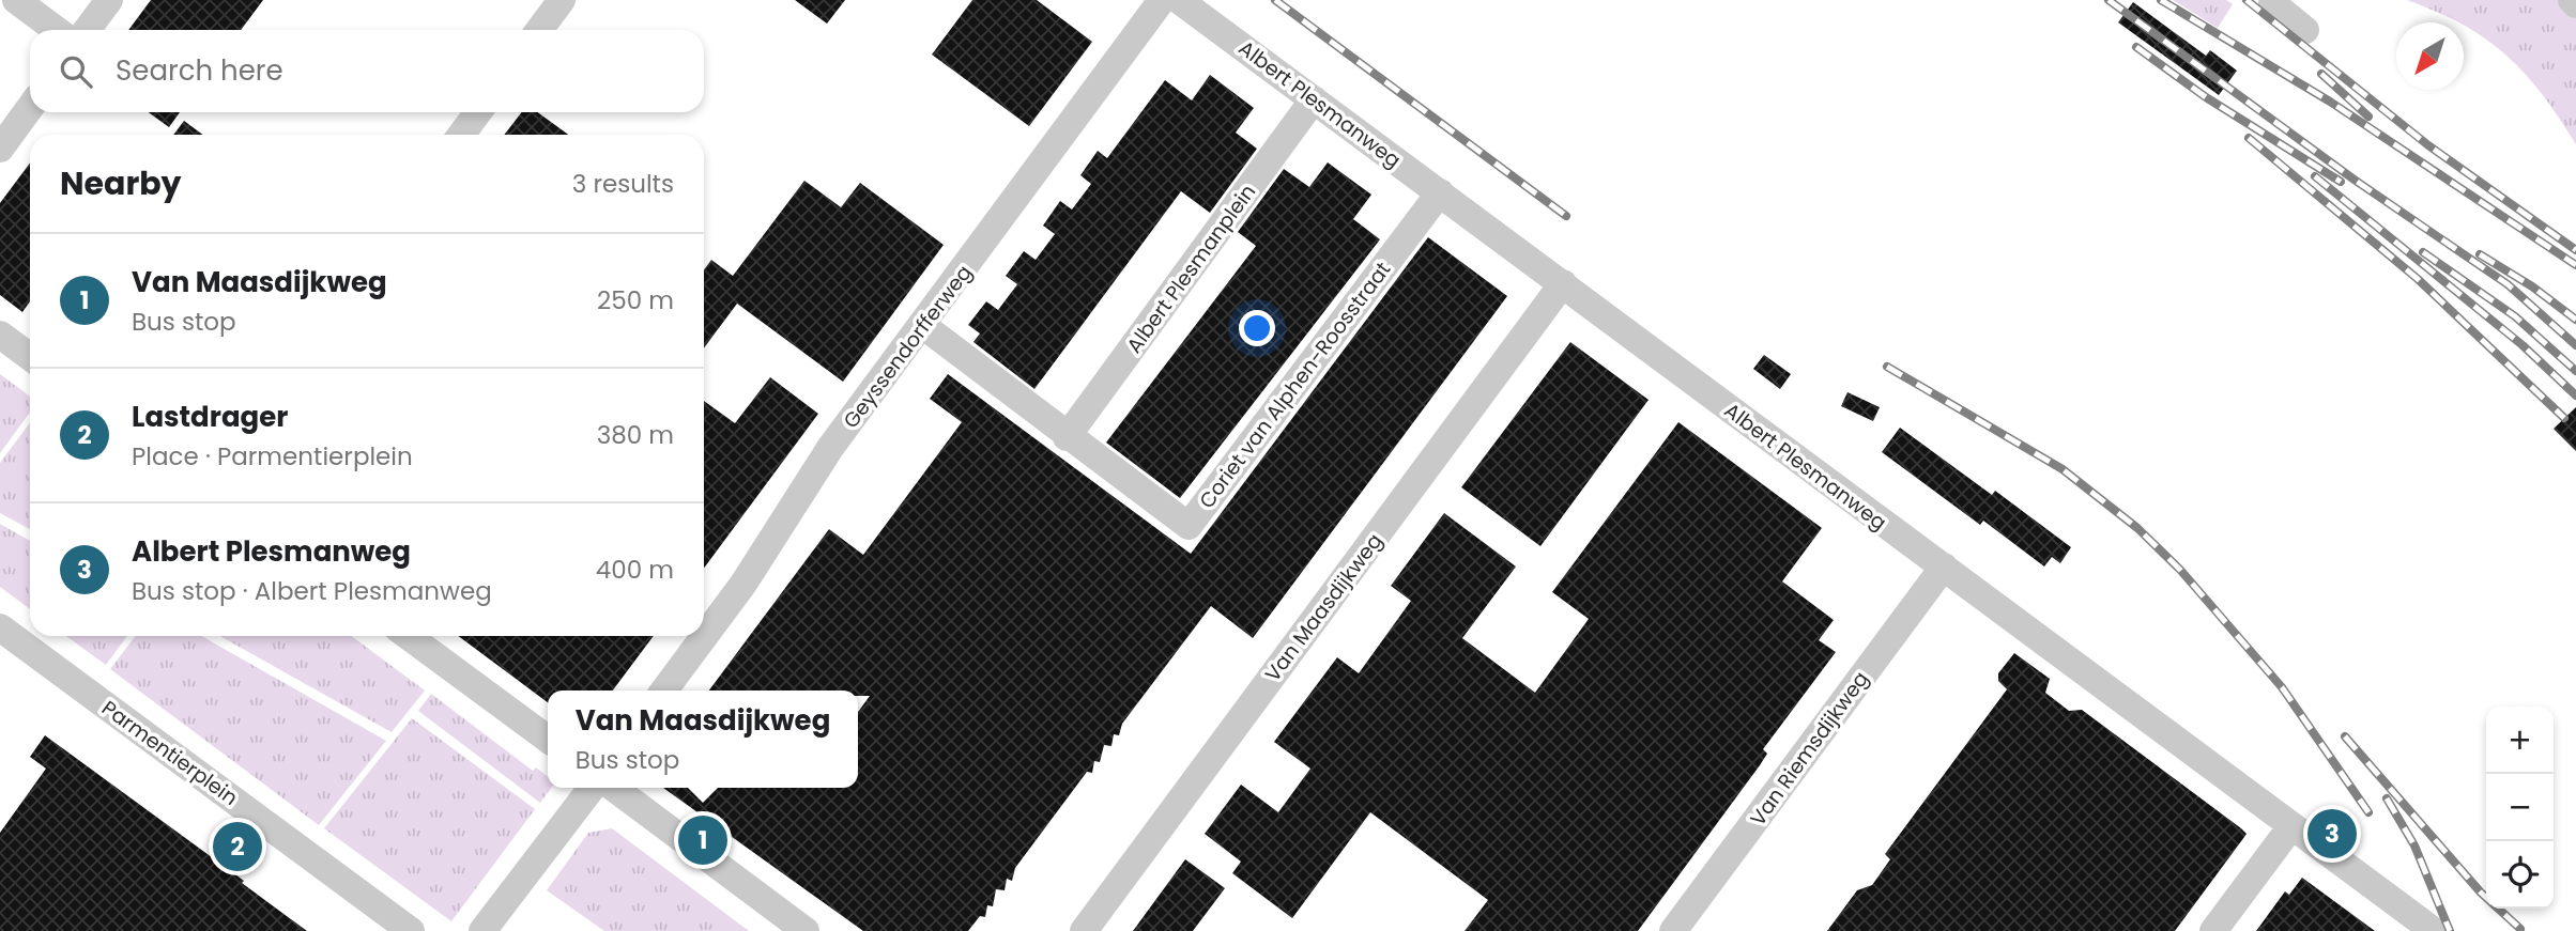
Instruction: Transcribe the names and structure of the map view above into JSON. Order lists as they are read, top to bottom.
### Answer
{
  "streets": {
    "street": [
      "Albert Plesmanweg",
      "Albert Plesmanplein",
      "Geyssendorfferweg",
      "Coriet van Alphen-Roosstraat",
      "Van Maasdijkweg",
      "Van Riemsdijkweg",
      "Parmentierplein"
    ]
  },
  "crossings": [
    ["Albert Plesmanweg", "Albert Plesmanplein"],
    ["Albert Plesmanweg", "Coriet van Alphen-Roosstraat"],
    ["Albert Plesmanweg", "Van Maasdijkweg"],
    ["Albert Plesmanweg", "Van Riemsdijkweg"],
    ["Albert Plesmanplein", "Coriet van Alphen-Roosstraat"],
    ["Geyssendorfferweg", "Coriet van Alphen-Roosstraat"]
  ],
  "north": "bottom left",
  "page": {
    "search": "Search here",
    "heading": ["Nearby", "3 results"],
    "list": [
      {
        "mark": "1",
        "name": "Van Maasdijkweg",
        "note": "Bus stop",
        "value": "250 m"
      },
      {
        "mark": "2",
        "name": "Lastdrager",
        "note": "Place · Parmentierplein",
        "value": "380 m"
      },
      {
        "mark": "3",
        "name": "Albert Plesmanweg",
        "note": "Bus stop · Albert Plesmanweg",
        "value": "400 m"
      }
    ],
    "popup": ["Van Maasdijkweg", "Bus stop"],
    "map_buttons": ["+", "−"],
    "pins": ["3", "1", "2"]
  }
}
